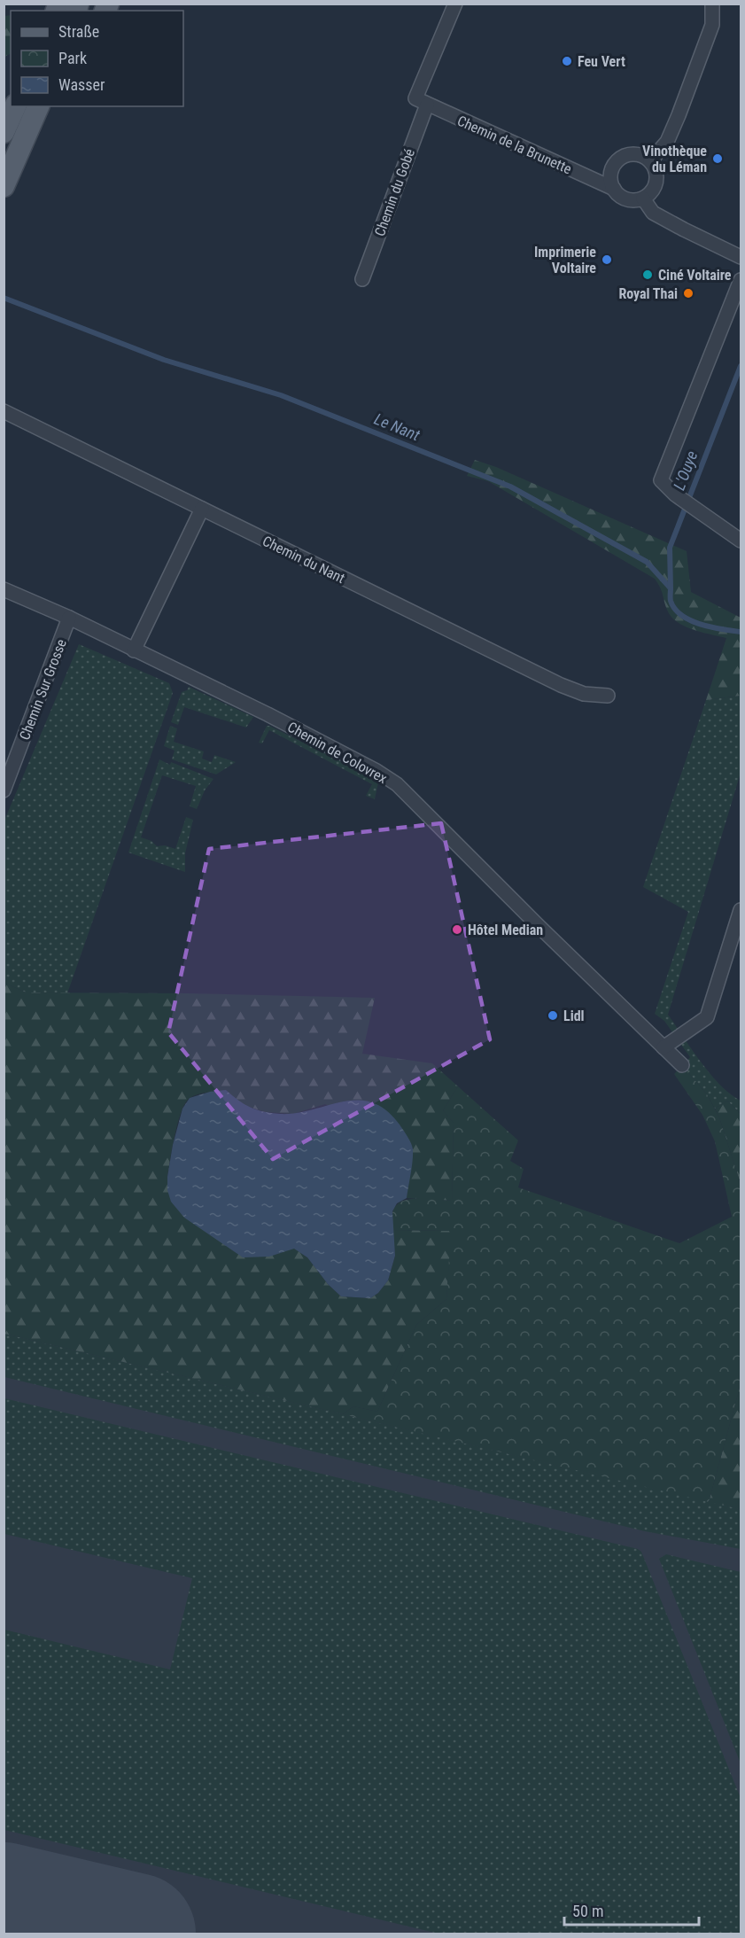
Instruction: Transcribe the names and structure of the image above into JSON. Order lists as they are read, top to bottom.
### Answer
{
  "streets": {
    "street": [
      "Chemin de la Brunette",
      "Chemin du Gobé",
      "Chemin du Nant",
      "Chemin Sur Grosse",
      "Chemin de Colovrex"
    ]
  },
  "crossings": [
    ["Chemin de la Brunette", "Chemin du Gobé"],
    ["Chemin Sur Grosse", "Chemin de Colovrex"]
  ],
  "water": ["Le Nant", "L'Ouye"],
  "places": [
    "Feu Vert",
    "Vinothèque du Léman",
    "Imprimerie Voltaire",
    "Ciné Voltaire",
    "Royal Thai",
    "Hôtel Median",
    "Lidl"
  ],
  "legend": ["Straße", "Park", "Wasser"],
  "scale_bar": "50 m"
}
